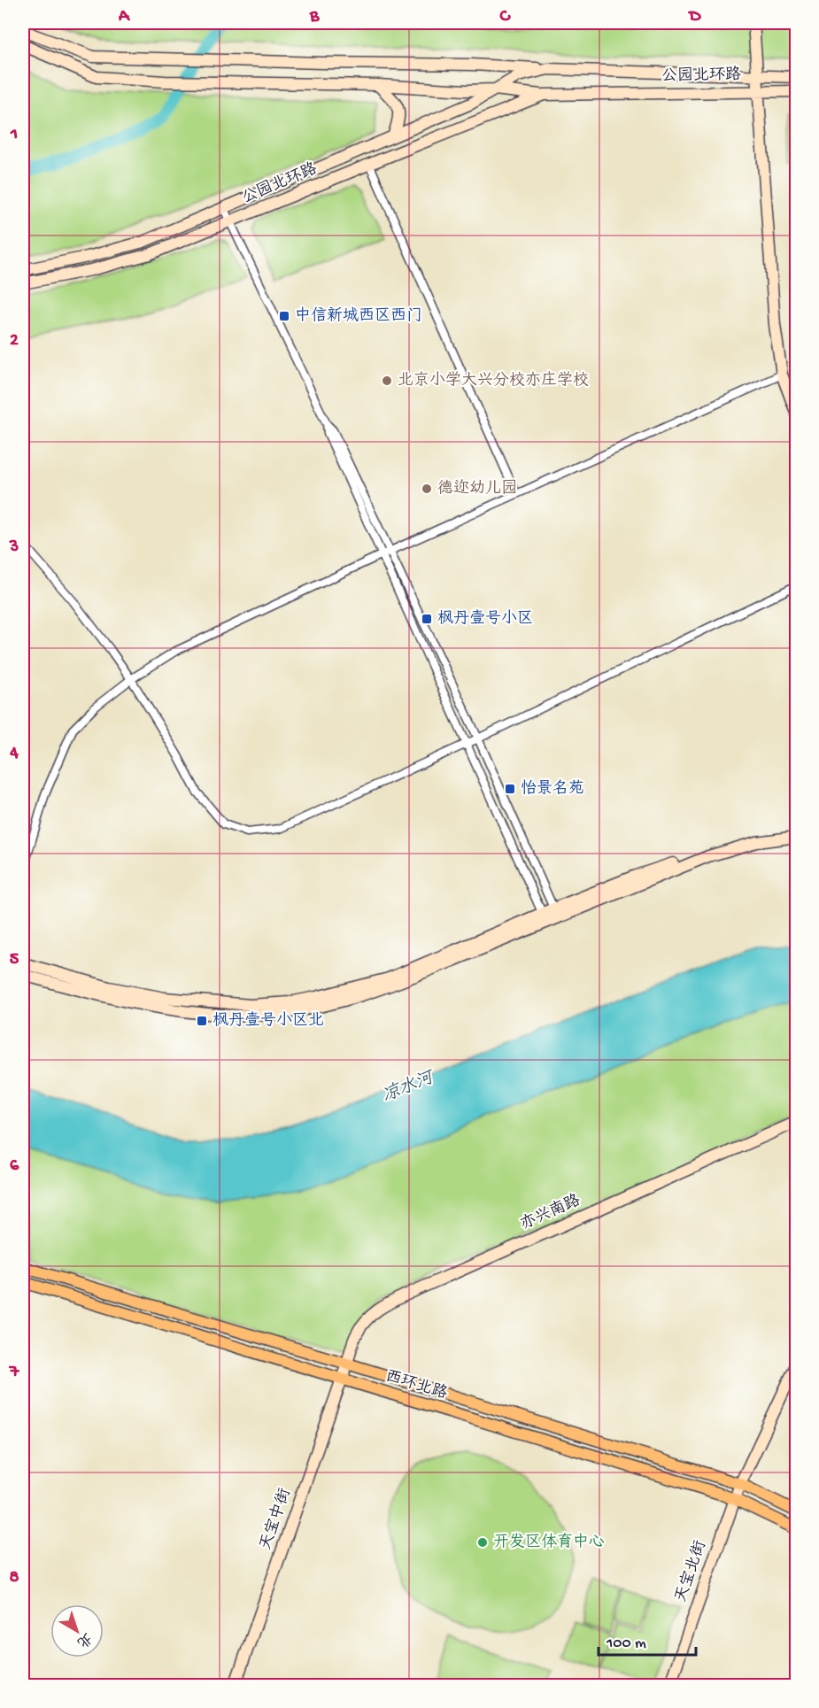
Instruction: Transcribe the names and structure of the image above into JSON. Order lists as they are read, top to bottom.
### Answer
{
  "streets": {
    "main road": ["西环北路"],
    "street": [
      "公园北环路",
      "亦兴南路",
      "天宝中街",
      "天宝北街"
    ]
  },
  "crossings": [
    ["亦兴南路", "西环北路"],
    ["亦兴南路", "天宝中街"],
    ["西环北路", "天宝中街"],
    ["西环北路", "天宝北街"]
  ],
  "water": ["凉水河"],
  "places": {
    "transit": [
      "中信新城西区西门",
      "枫丹壹号小区",
      "怡景名苑",
      "枫丹壹号小区北"
    ],
    "other": ["北京小学大兴分校亦庄学校", "德迩幼儿园", "开发区体育中心"]
  },
  "scale_bar": "100 m",
  "north": "bottom right",
  "grid": {
    "columns": [
      "A",
      "B",
      "C",
      "D"
    ],
    "rows": [
      "1",
      "2",
      "3",
      "4",
      "5",
      "6",
      "7",
      "8"
    ]
  }
}
